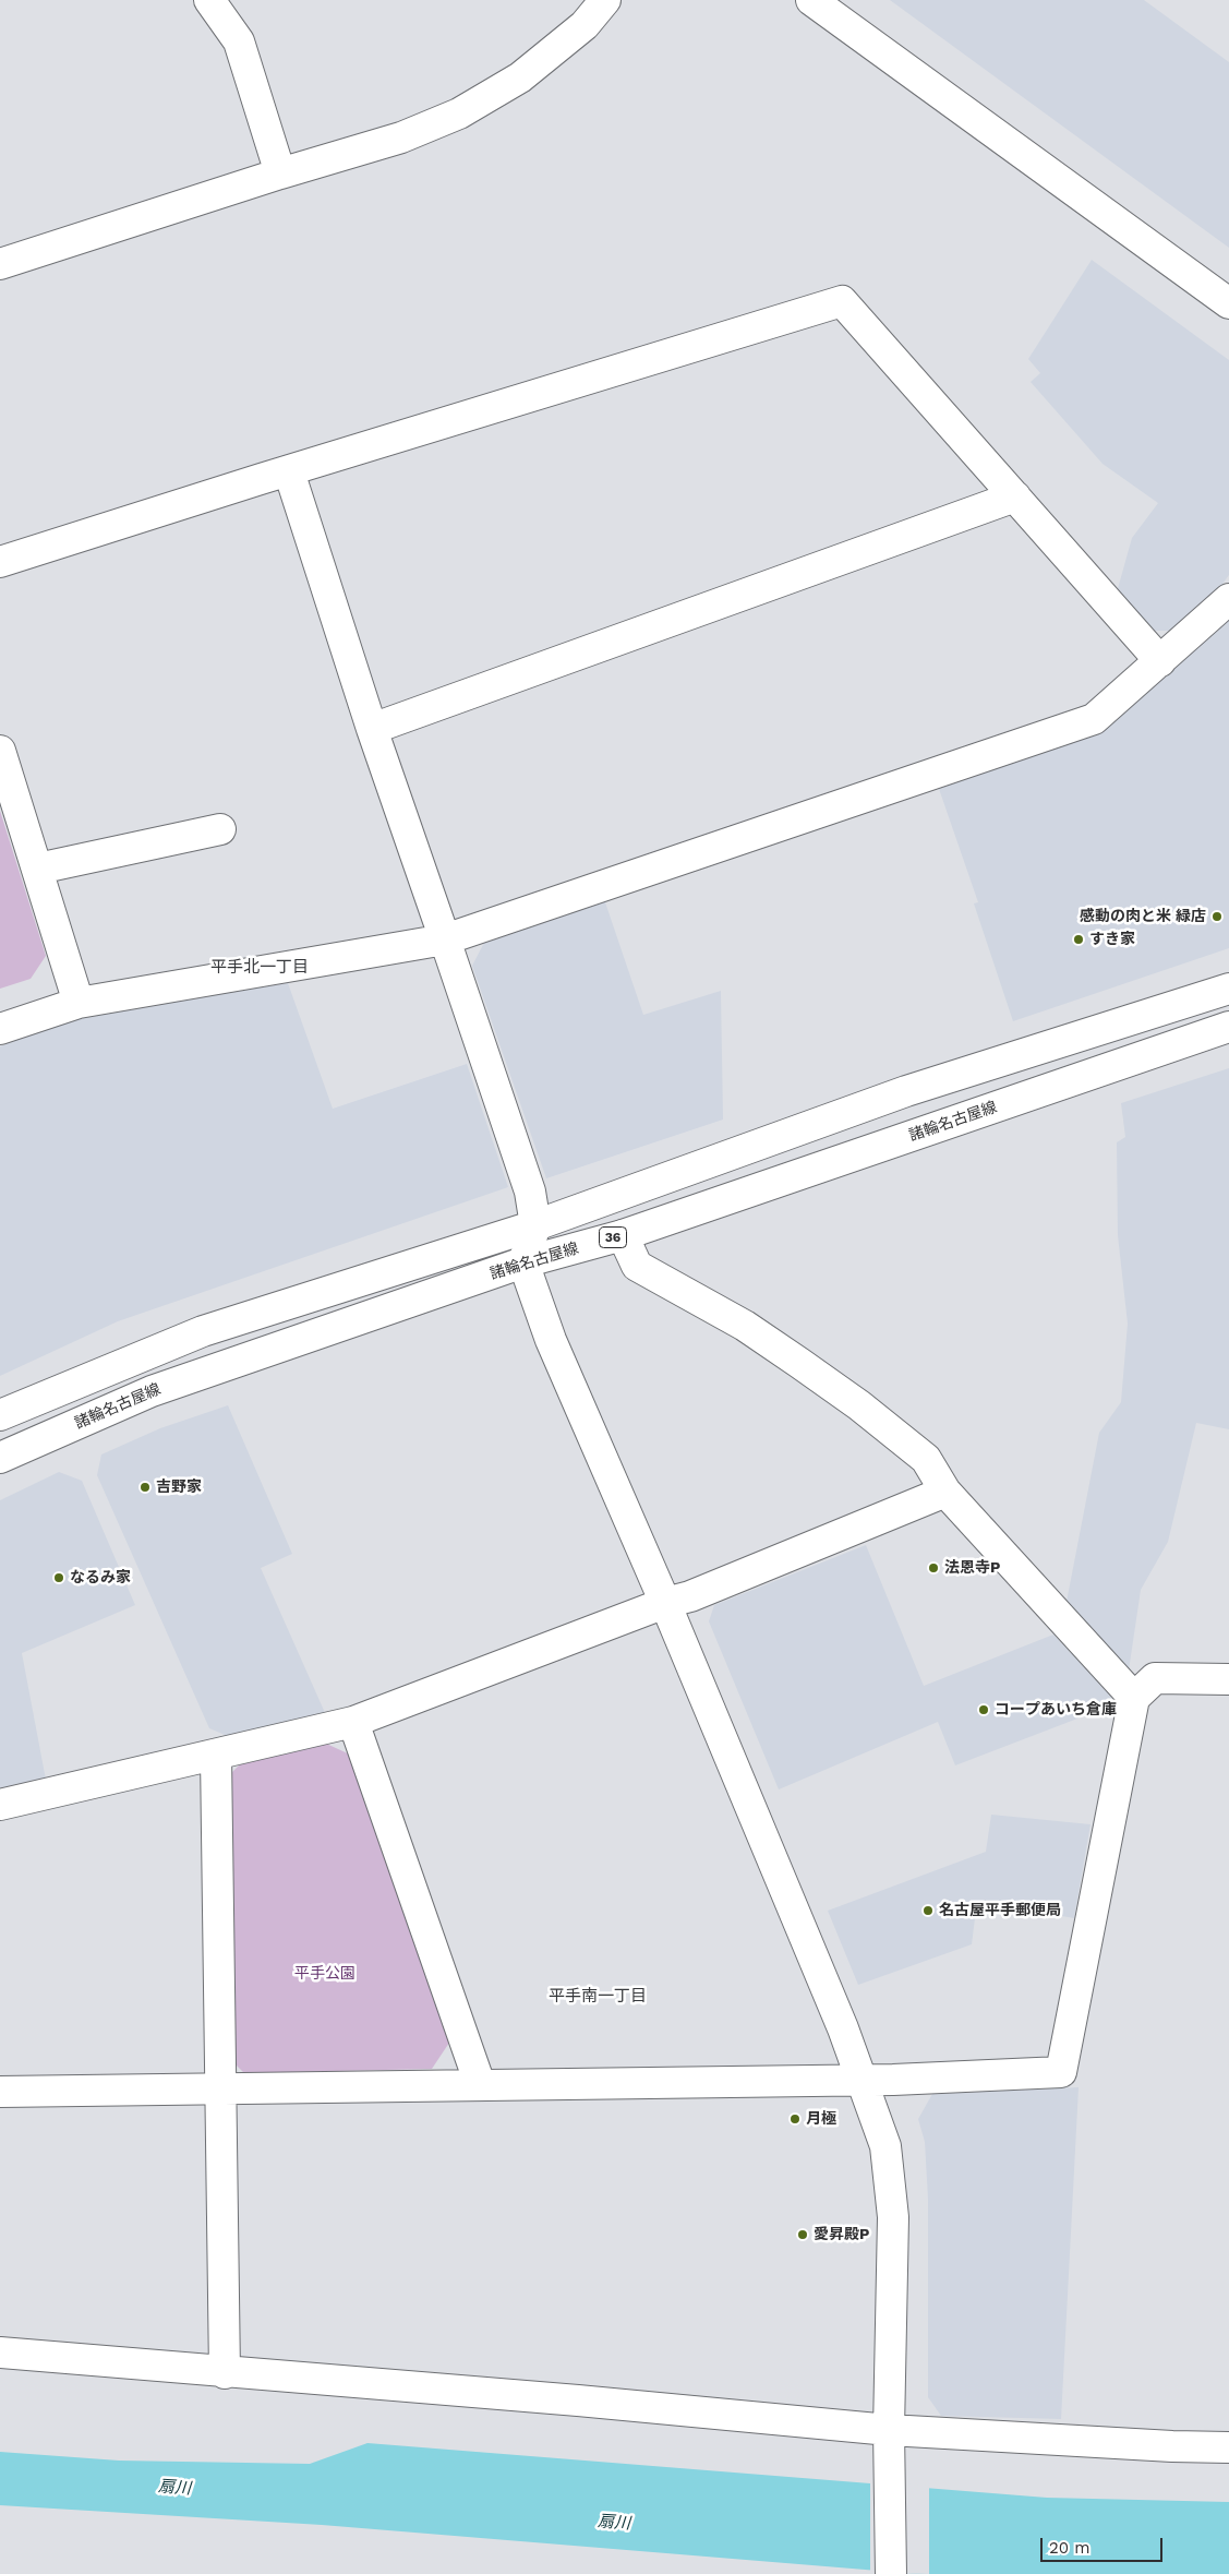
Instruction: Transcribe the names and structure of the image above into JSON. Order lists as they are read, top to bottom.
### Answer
{
  "streets": {
    "street": ["諸輪名古屋線", "36"]
  },
  "districts": ["平手北一丁目", "平手南一丁目"],
  "water": ["扇川"],
  "parks": ["平手公園"],
  "places": [
    "感動の肉と米 緑店",
    "すき家",
    "吉野家",
    "法恩寺P",
    "なるみ家",
    "コープあいち倉庫",
    "名古屋平手郵便局",
    "月極",
    "愛昇殿P"
  ],
  "scale_bar": "20 m"
}
